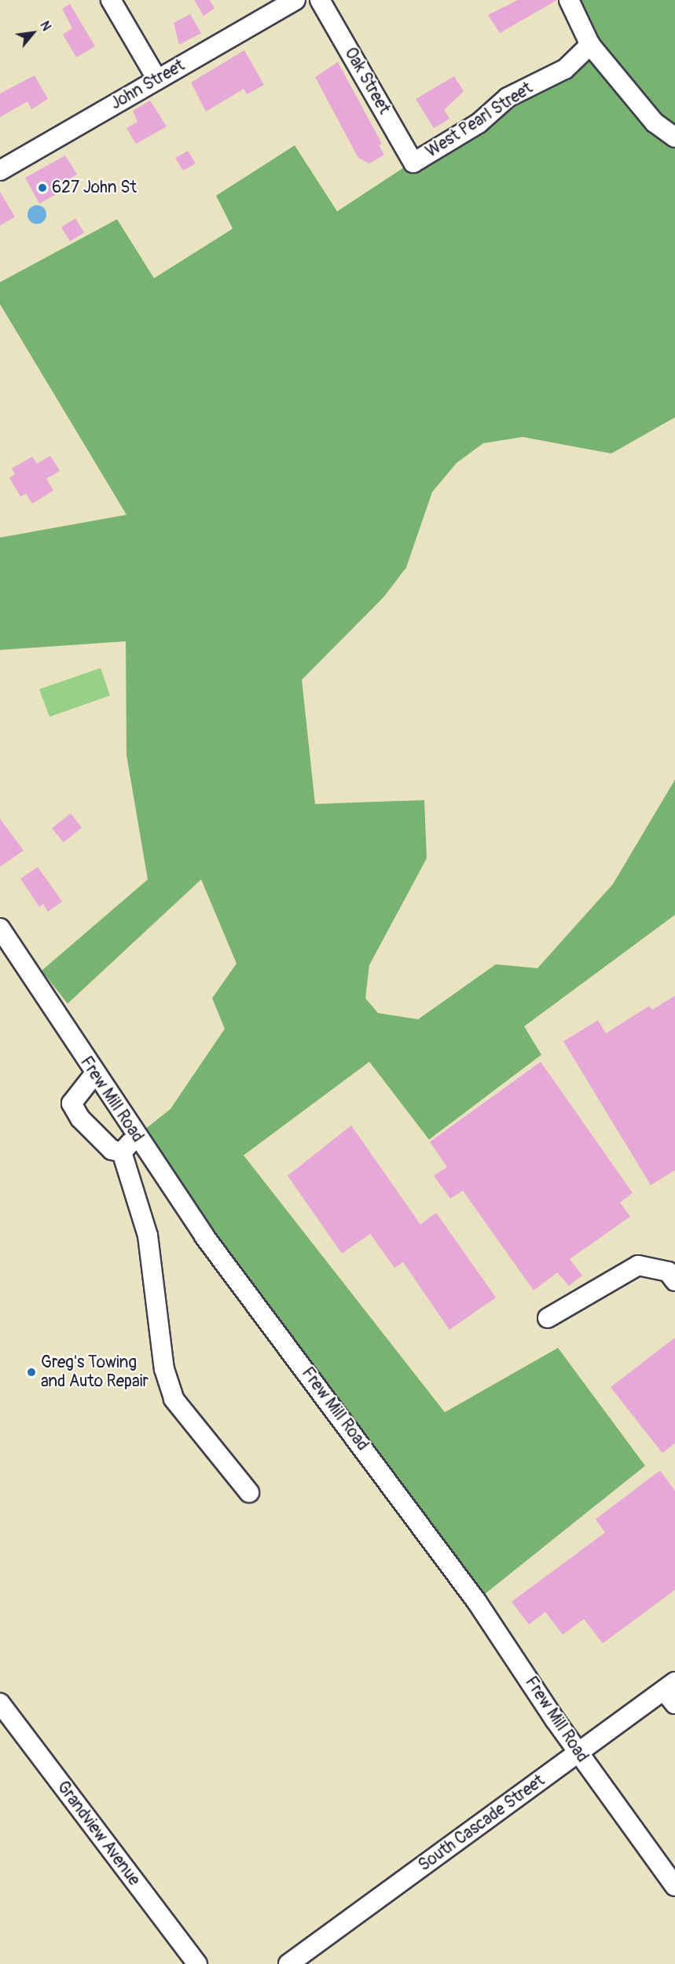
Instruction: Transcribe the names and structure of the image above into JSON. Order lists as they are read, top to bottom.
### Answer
{
  "streets": {
    "street": [
      "Oak Street",
      "John Street",
      "West Pearl Street",
      "Frew Mill Road",
      "South Cascade Street",
      "Grandview Avenue"
    ]
  },
  "crossings": [
    ["Oak Street", "West Pearl Street"],
    ["Frew Mill Road", "South Cascade Street"]
  ],
  "places": ["627 John St", "Greg's Towing and Auto Repair"],
  "north": "top right"
}
